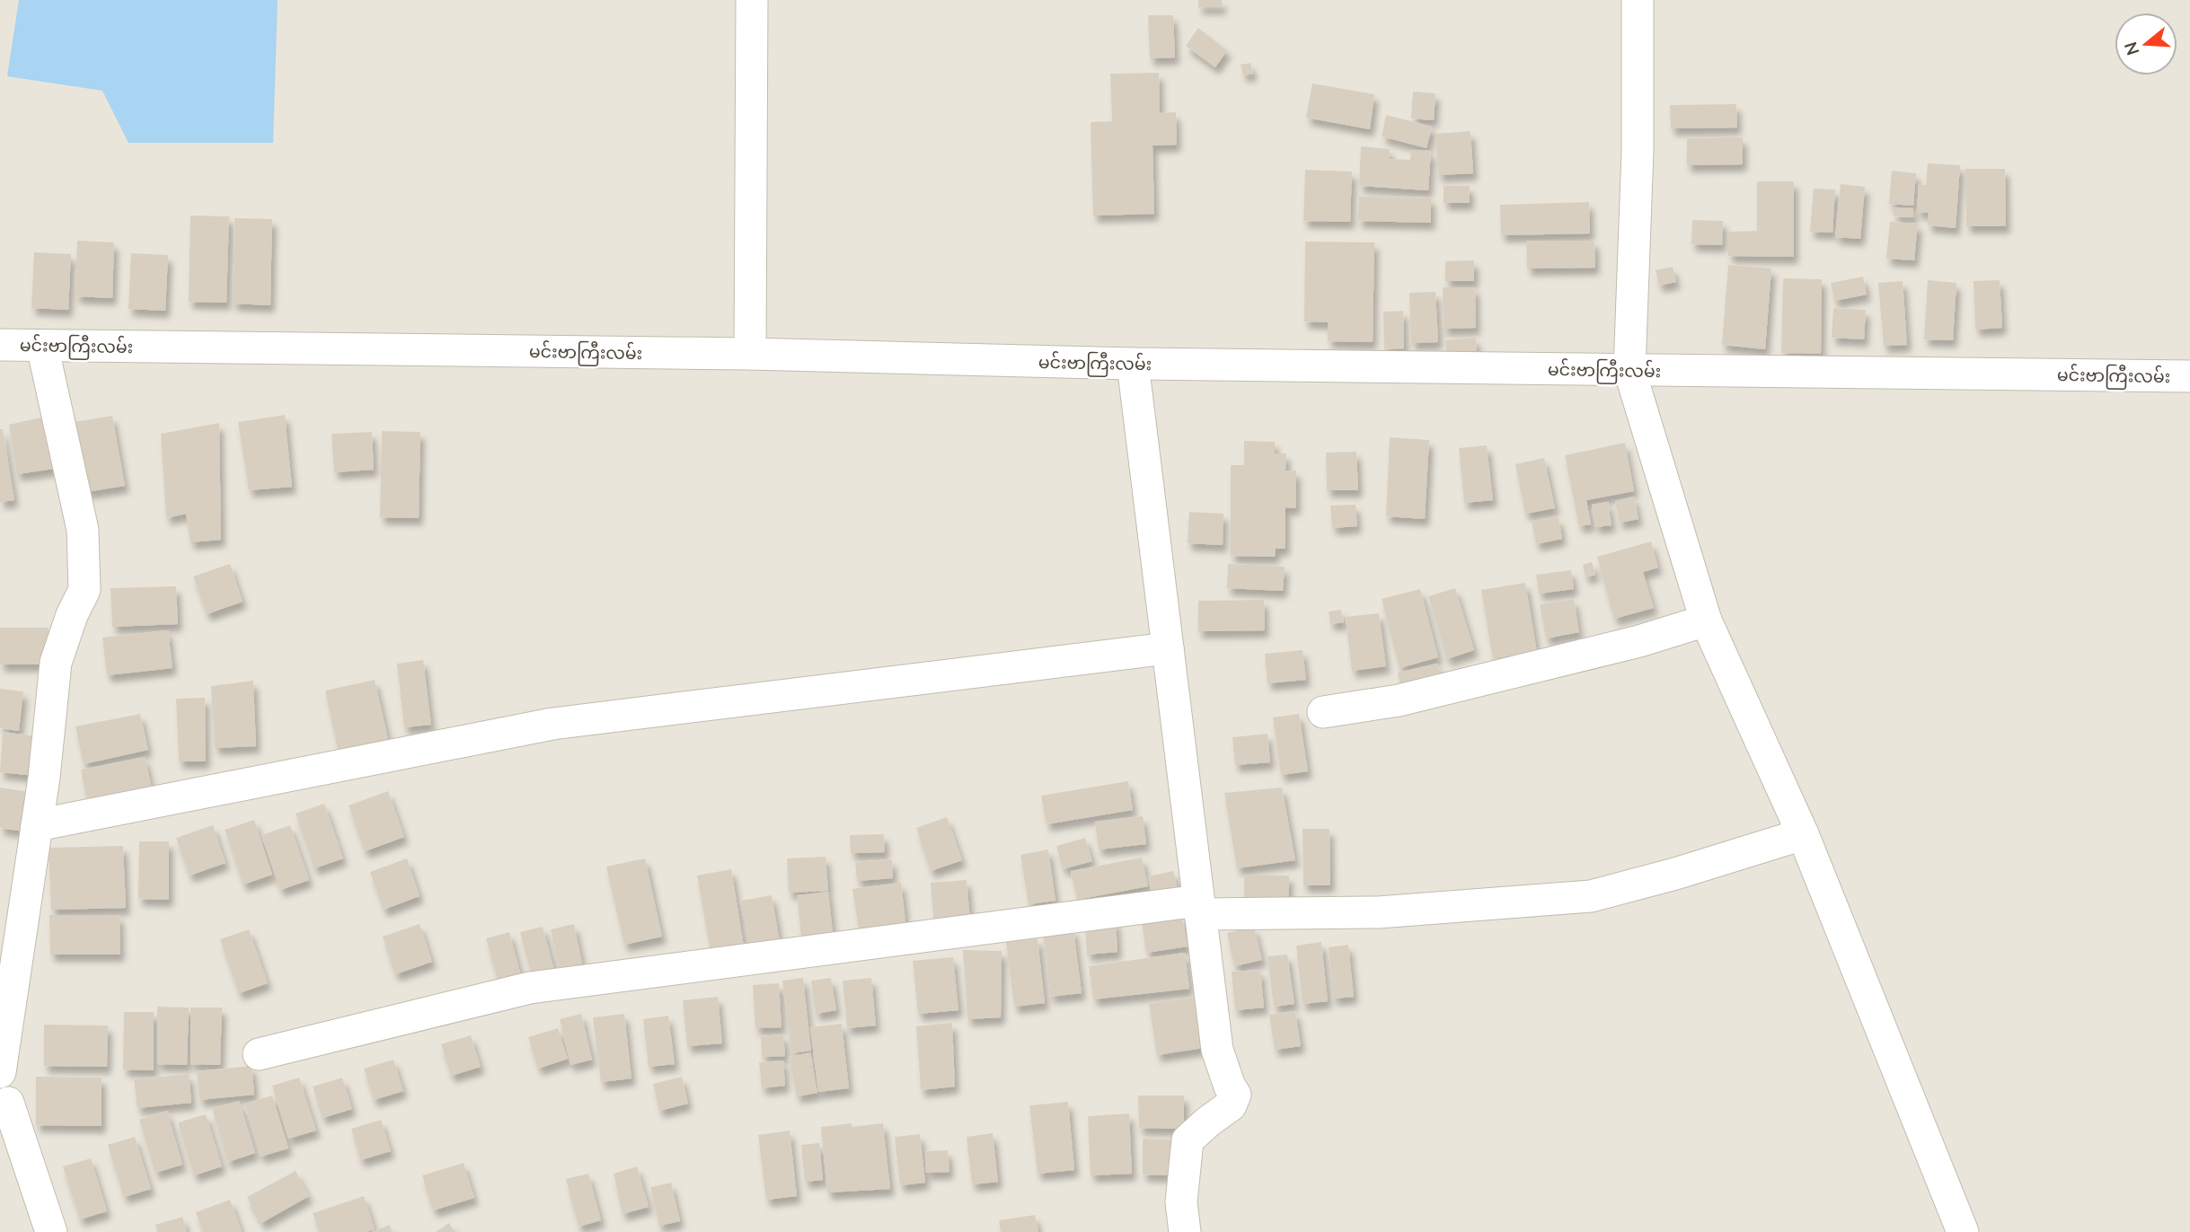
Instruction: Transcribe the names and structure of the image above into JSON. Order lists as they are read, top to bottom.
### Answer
{
  "streets": {
    "street": ["မင်းဗာကြီးလမ်း"]
  },
  "north": "left"
}
